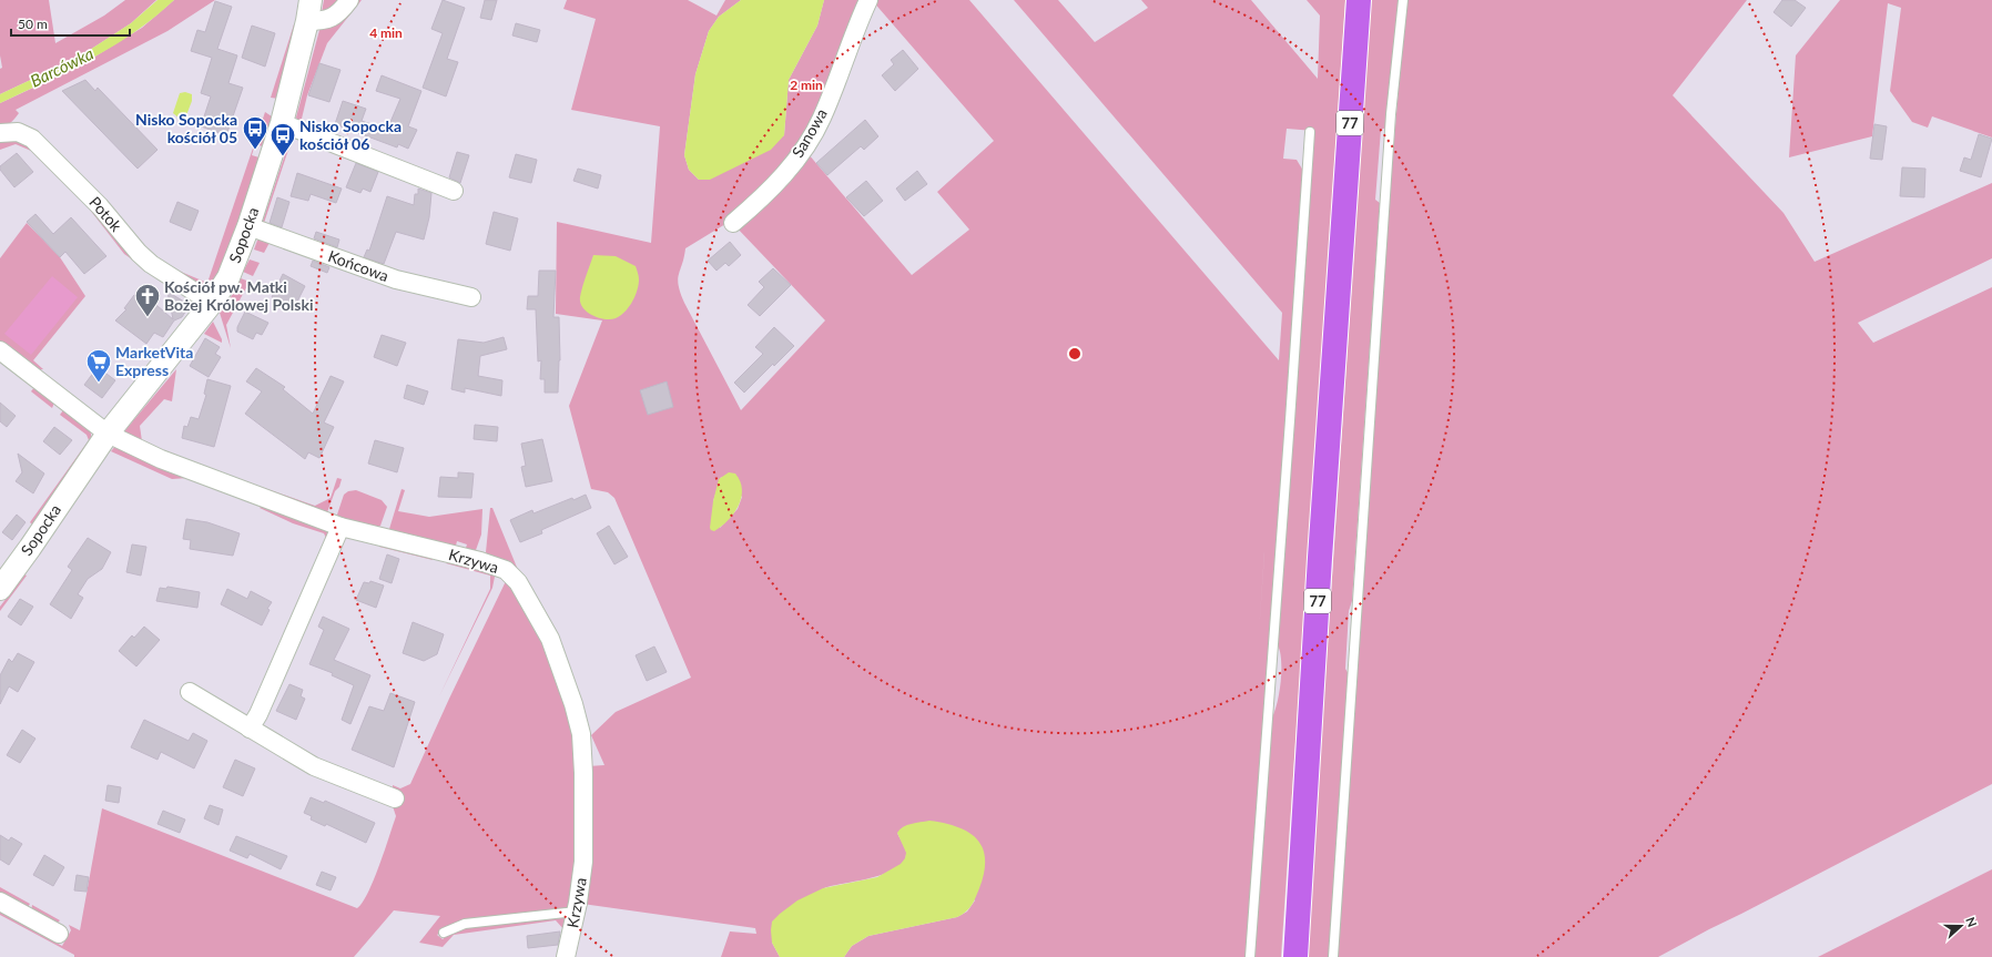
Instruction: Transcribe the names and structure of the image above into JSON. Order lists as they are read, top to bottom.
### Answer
{
  "streets": {
    "main road": ["77"],
    "street": [
      "Sanowa",
      "Potok",
      "Sopocka",
      "Końcowa",
      "Krzywa"
    ]
  },
  "crossings": [
    ["Potok", "Sopocka"],
    ["Sopocka", "Końcowa"],
    ["Sopocka", "Krzywa"]
  ],
  "water": ["Barcówka"],
  "places": {
    "bus stop": ["Nisko Sopocka kościół 05", "Nisko Sopocka kościół 06"],
    "church": ["Kościół pw. Matki Bożej Królowej Polski"],
    "supermarket": ["MarketVita Express"]
  },
  "scale_bar": "50 m",
  "north": "right",
  "rings": ["4 min", "2 min"]
}
